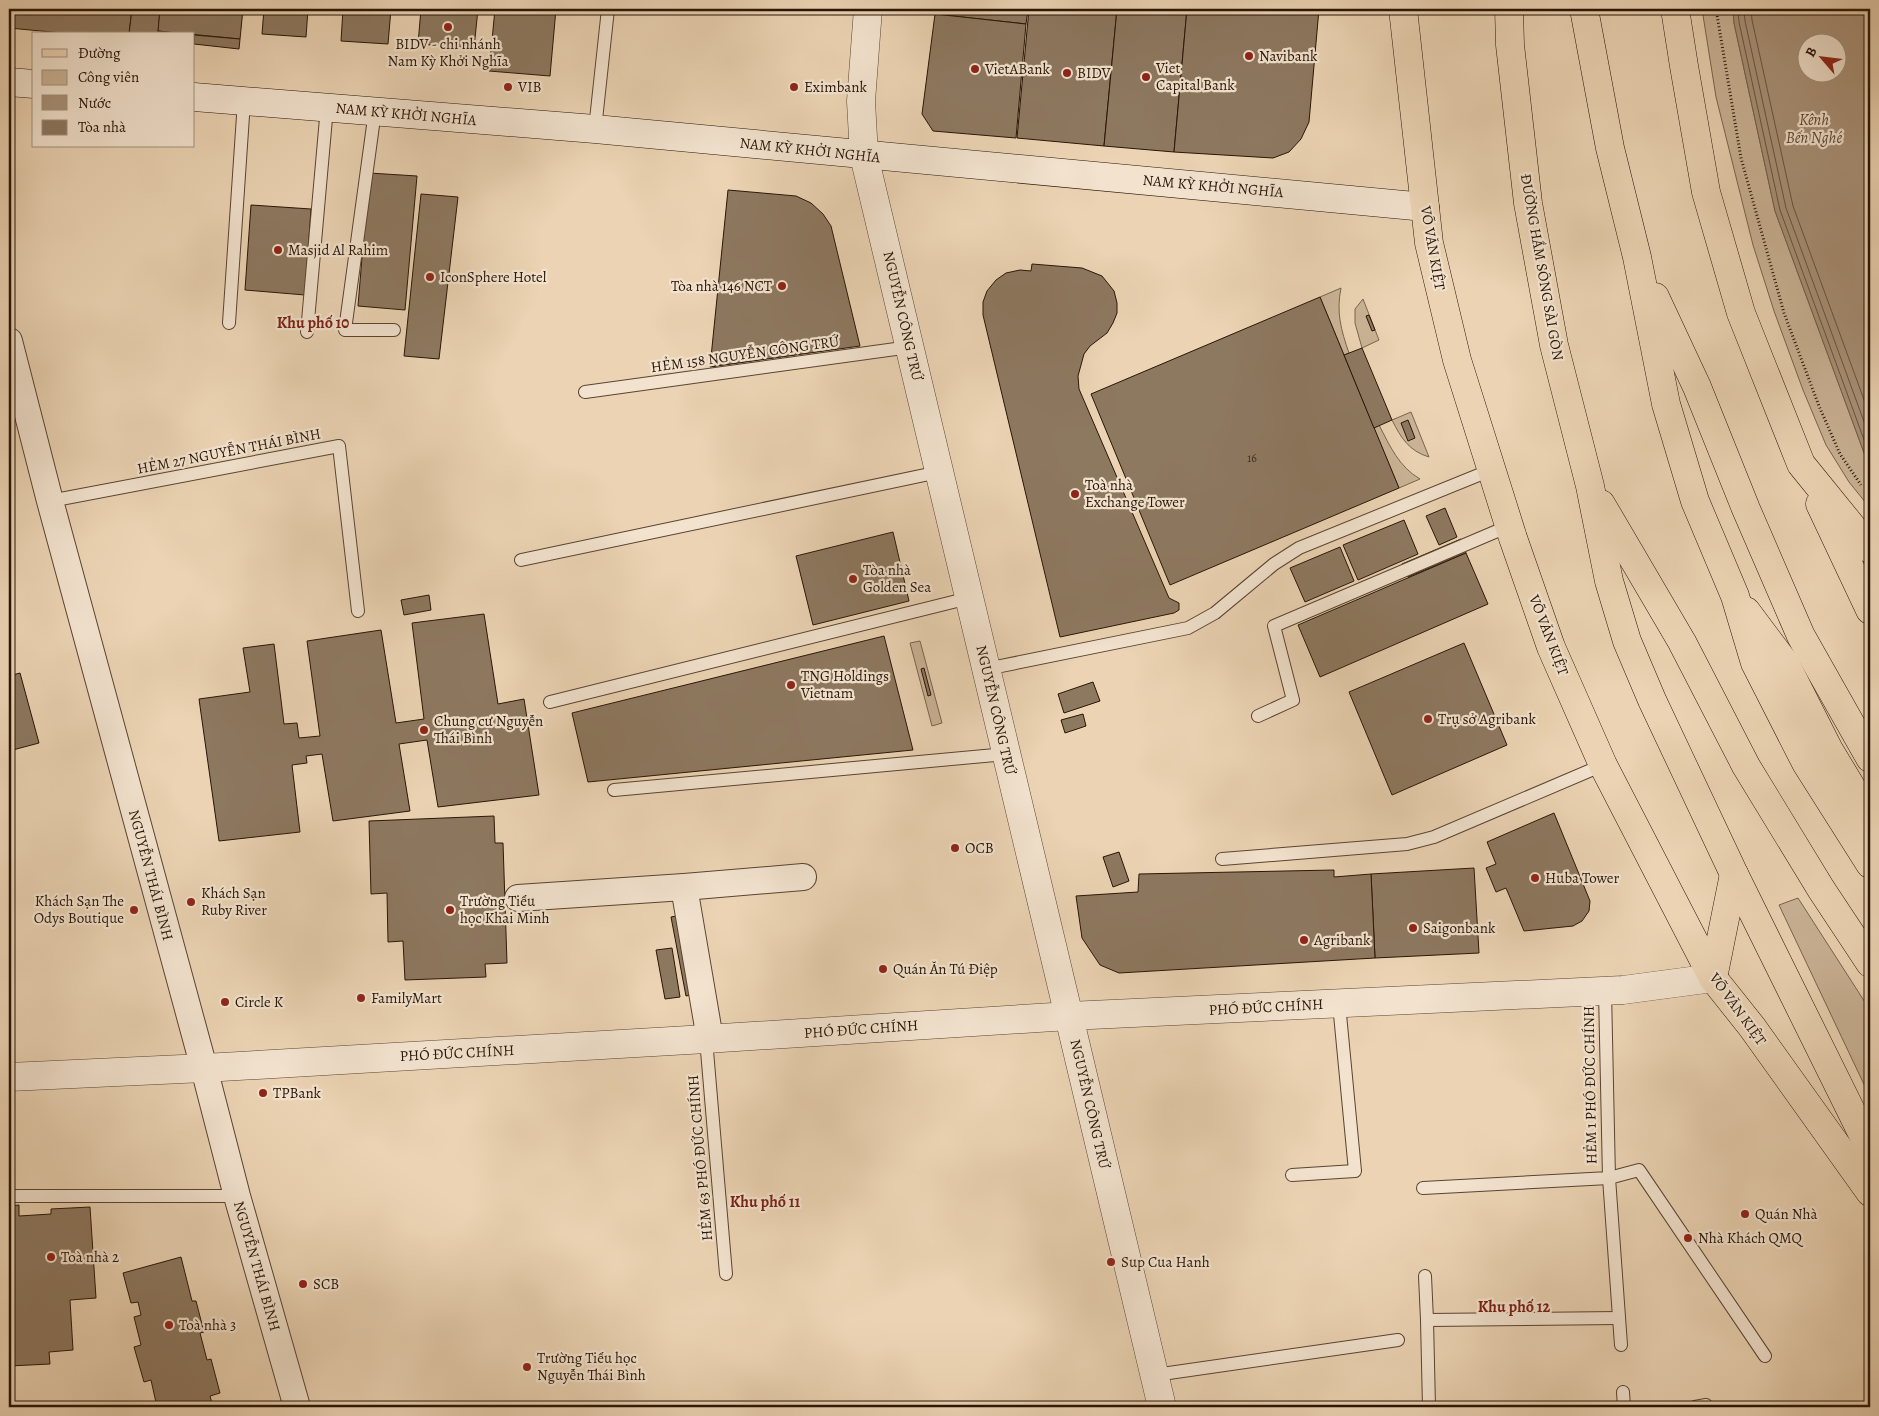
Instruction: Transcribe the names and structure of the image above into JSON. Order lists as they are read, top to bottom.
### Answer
{
  "streets": {
    "main road": ["VÕ VĂN KIỆT", "ĐƯỜNG HẦM SÔNG SÀI GÒN"],
    "street": [
      "NAM KỲ KHỞI NGHĨA",
      "NGUYỄN CÔNG TRỨ",
      "NGUYỄN THÁI BÌNH",
      "PHÓ ĐỨC CHÍNH"
    ],
    "lane": [
      "HẺM 158 NGUYỄN CÔNG TRỨ",
      "HẺM 27 NGUYỄN THÁI BÌNH",
      "HẺM 1 PHÓ ÐỨC CHÍNH",
      "HẺM 63 PHÓ ĐỨC CHÍNH"
    ]
  },
  "crossings": [
    ["NAM KỲ KHỞI NGHĨA", "VÕ VĂN KIỆT"],
    ["NAM KỲ KHỞI NGHĨA", "NGUYỄN CÔNG TRỨ"],
    ["VÕ VĂN KIỆT", "PHÓ ĐỨC CHÍNH"],
    ["NGUYỄN CÔNG TRỨ", "HẺM 158 NGUYỄN CÔNG TRỨ"],
    ["NGUYỄN CÔNG TRỨ", "PHÓ ĐỨC CHÍNH"],
    ["HẺM 27 NGUYỄN THÁI BÌNH", "NGUYỄN THÁI BÌNH"],
    ["NGUYỄN THÁI BÌNH", "PHÓ ĐỨC CHÍNH"],
    ["PHÓ ĐỨC CHÍNH", "HẺM 1 PHÓ ÐỨC CHÍNH"],
    ["PHÓ ĐỨC CHÍNH", "HẺM 63 PHÓ ĐỨC CHÍNH"]
  ],
  "districts": ["Khu phố 10", "Khu phố 11", "Khu phố 12"],
  "water": ["Kênh Bến Nghé"],
  "places": [
    "BIDV - chi nhánh Nam Kỳ Khởi Nghĩa",
    "Navibank",
    "VietABank",
    "BIDV",
    "Viet Capital Bank",
    "VIB",
    "Eximbank",
    "Masjid Al Rahim",
    "IconSphere Hotel",
    "Tòa nhà 146 NCT",
    "Toà nhà Exchange Tower",
    "Tòa nhà Golden Sea",
    "TNG Holdings Vietnam",
    "Trụ sở Agribank",
    "Chung cư Nguyễn Thái Bình",
    "OCB",
    "Huba Tower",
    "Khách Sạn Ruby River",
    "Khách Sạn The Odys Boutique",
    "Trường Tiểu học Khai Minh",
    "Saigonbank",
    "Agribank",
    "Quán Ăn Tú Điệp",
    "FamilyMart",
    "Circle K",
    "TPBank",
    "Quán Nhà",
    "Nhà Khách QMQ",
    "Toà nhà 2",
    "Sup Cua Hanh",
    "SCB",
    "Toà nhà 3",
    "Trường Tiểu học Nguyễn Thái Bình"
  ],
  "house_numbers": ["16"],
  "legend": [
    "Đường",
    "Công viên",
    "Nước",
    "Tòa nhà"
  ],
  "north": "top left"
}
